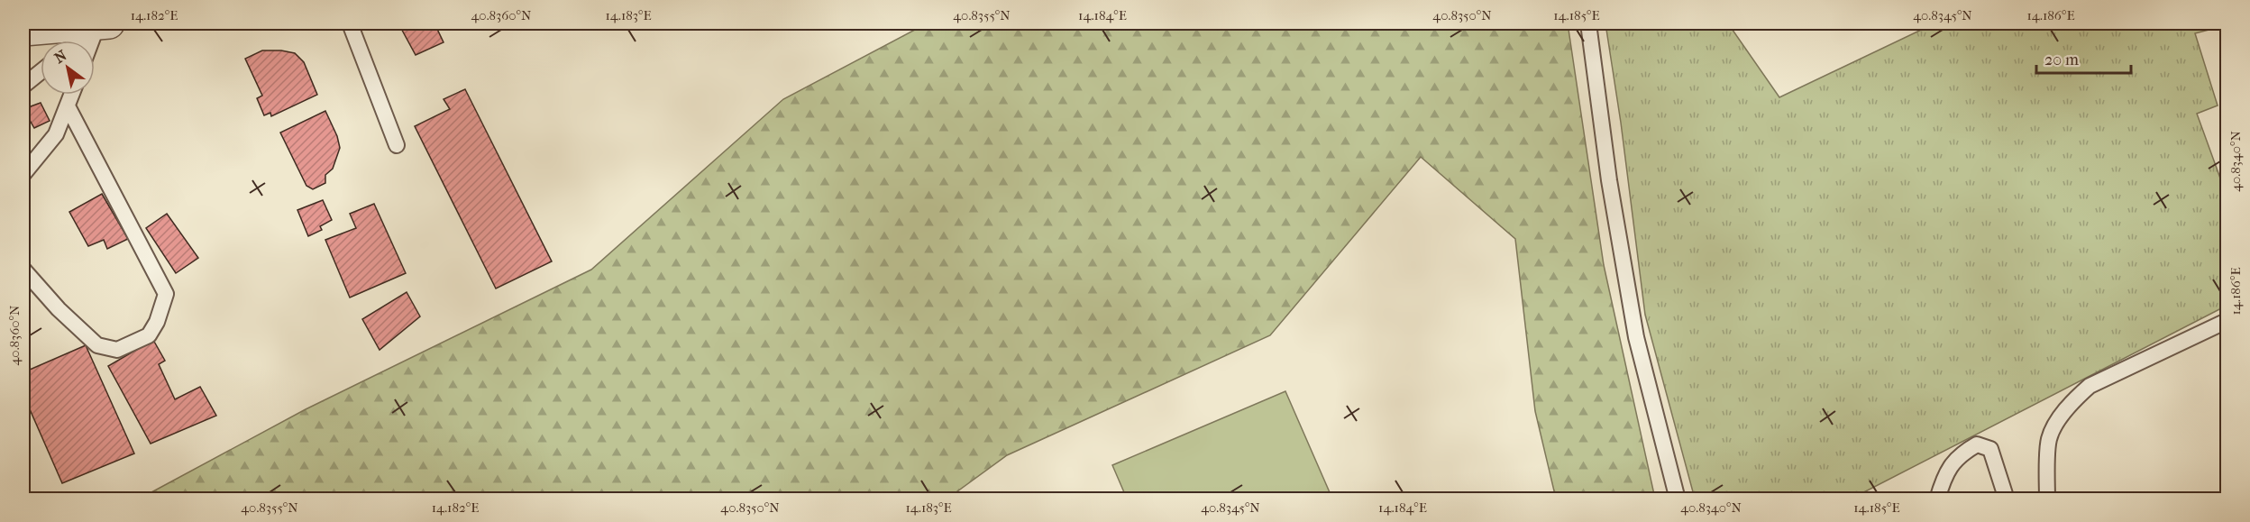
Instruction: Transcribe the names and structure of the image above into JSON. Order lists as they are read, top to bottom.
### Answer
{
  "scale_bar": "20 m",
  "north": "top left",
  "coordinates": [
    "14.182°E",
    "40.8360°N",
    "14.183°E",
    "40.8355°N",
    "14.184°E",
    "40.8350°N",
    "14.185°E",
    "40.8345°N",
    "14.186°E",
    "40.8340°N"
  ]
}
